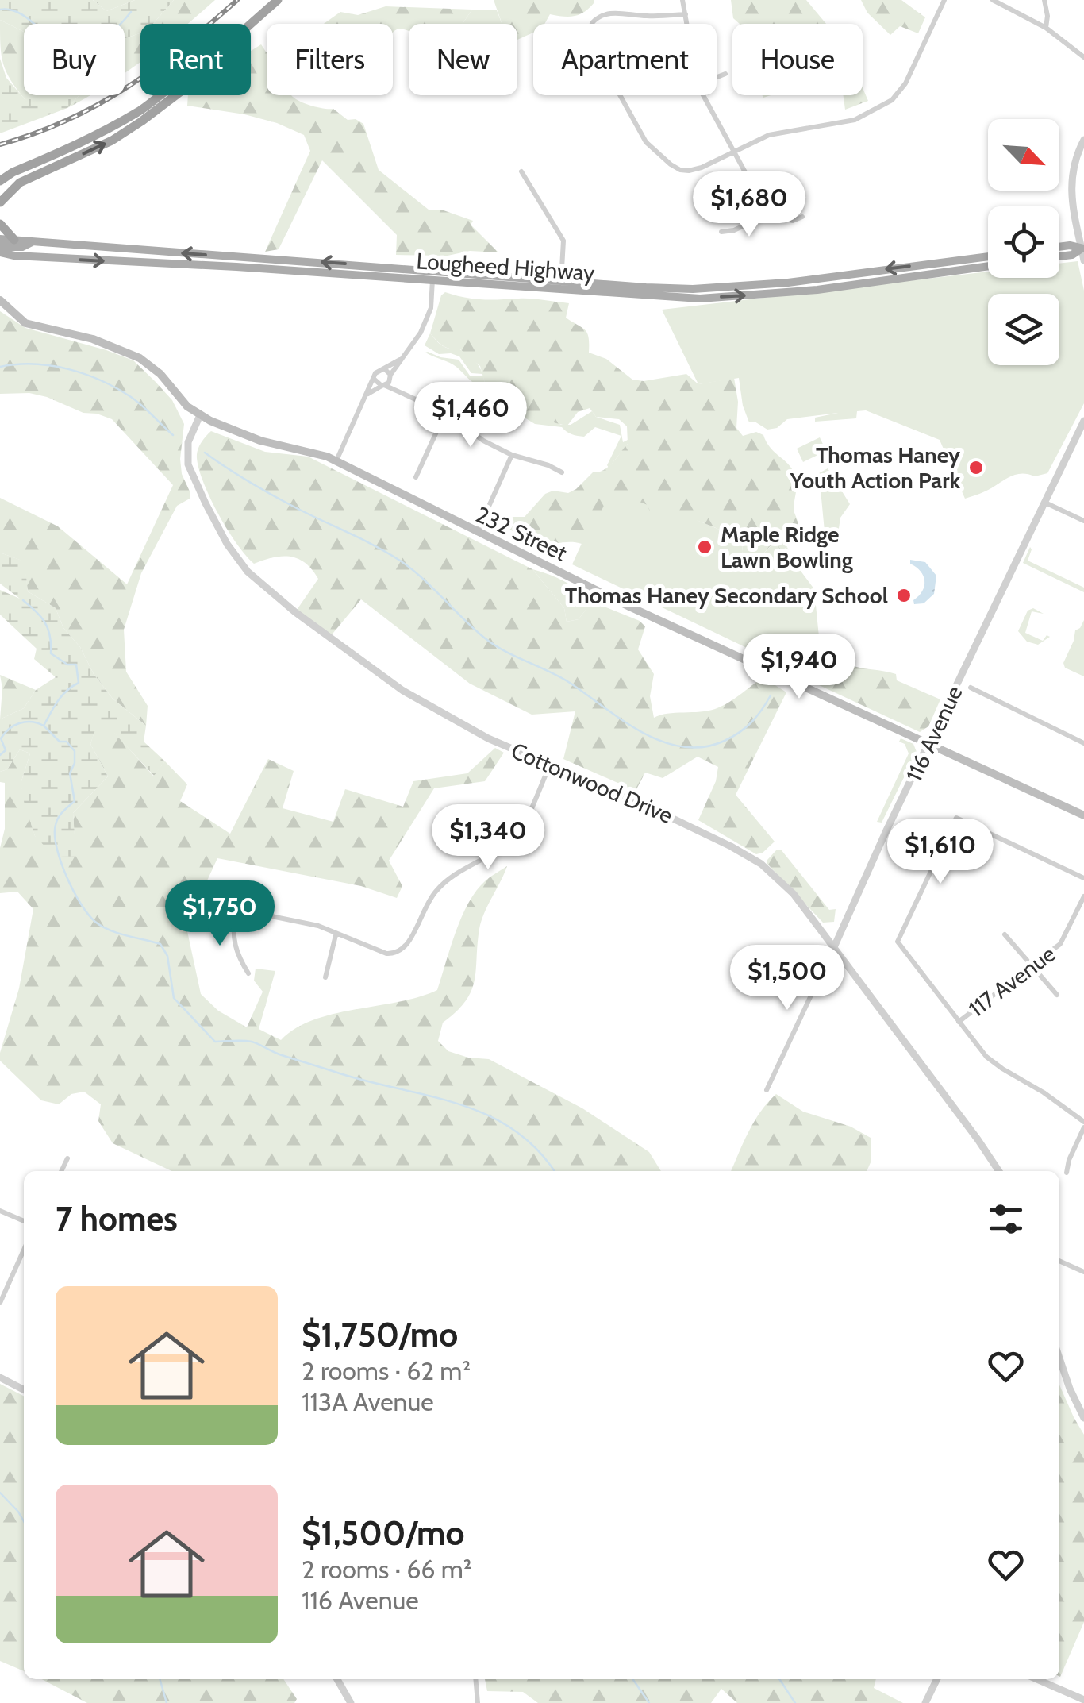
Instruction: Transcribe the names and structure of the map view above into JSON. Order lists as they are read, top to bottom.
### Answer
{
  "streets": {
    "main road": ["Lougheed Highway", "232 Street"],
    "street": ["116 Avenue", "Cottonwood Drive", "117 Avenue"]
  },
  "crossings": [
    ["232 Street", "116 Avenue"],
    ["232 Street", "Cottonwood Drive"],
    ["116 Avenue", "Cottonwood Drive"]
  ],
  "places": ["Thomas Haney Youth Action Park", "Maple Ridge Lawn Bowling", "Thomas Haney Secondary School"],
  "north": "bottom right",
  "page": {
    "chip": [
      "Buy",
      "Rent",
      "Filters",
      "New",
      "Apartment",
      "House"
    ],
    "price": [
      "$1,680",
      "$1,460",
      "$1,940",
      "$1,340",
      "$1,610",
      "$1,750",
      "$1,500"
    ],
    "heading": "7 homes",
    "list": [
      {
        "name": "$1,750/mo",
        "note": "2 rooms · 62 m² · 113A Avenue"
      },
      {
        "name": "$1,500/mo",
        "note": "2 rooms · 66 m² · 116 Avenue"
      }
    ]
  }
}
